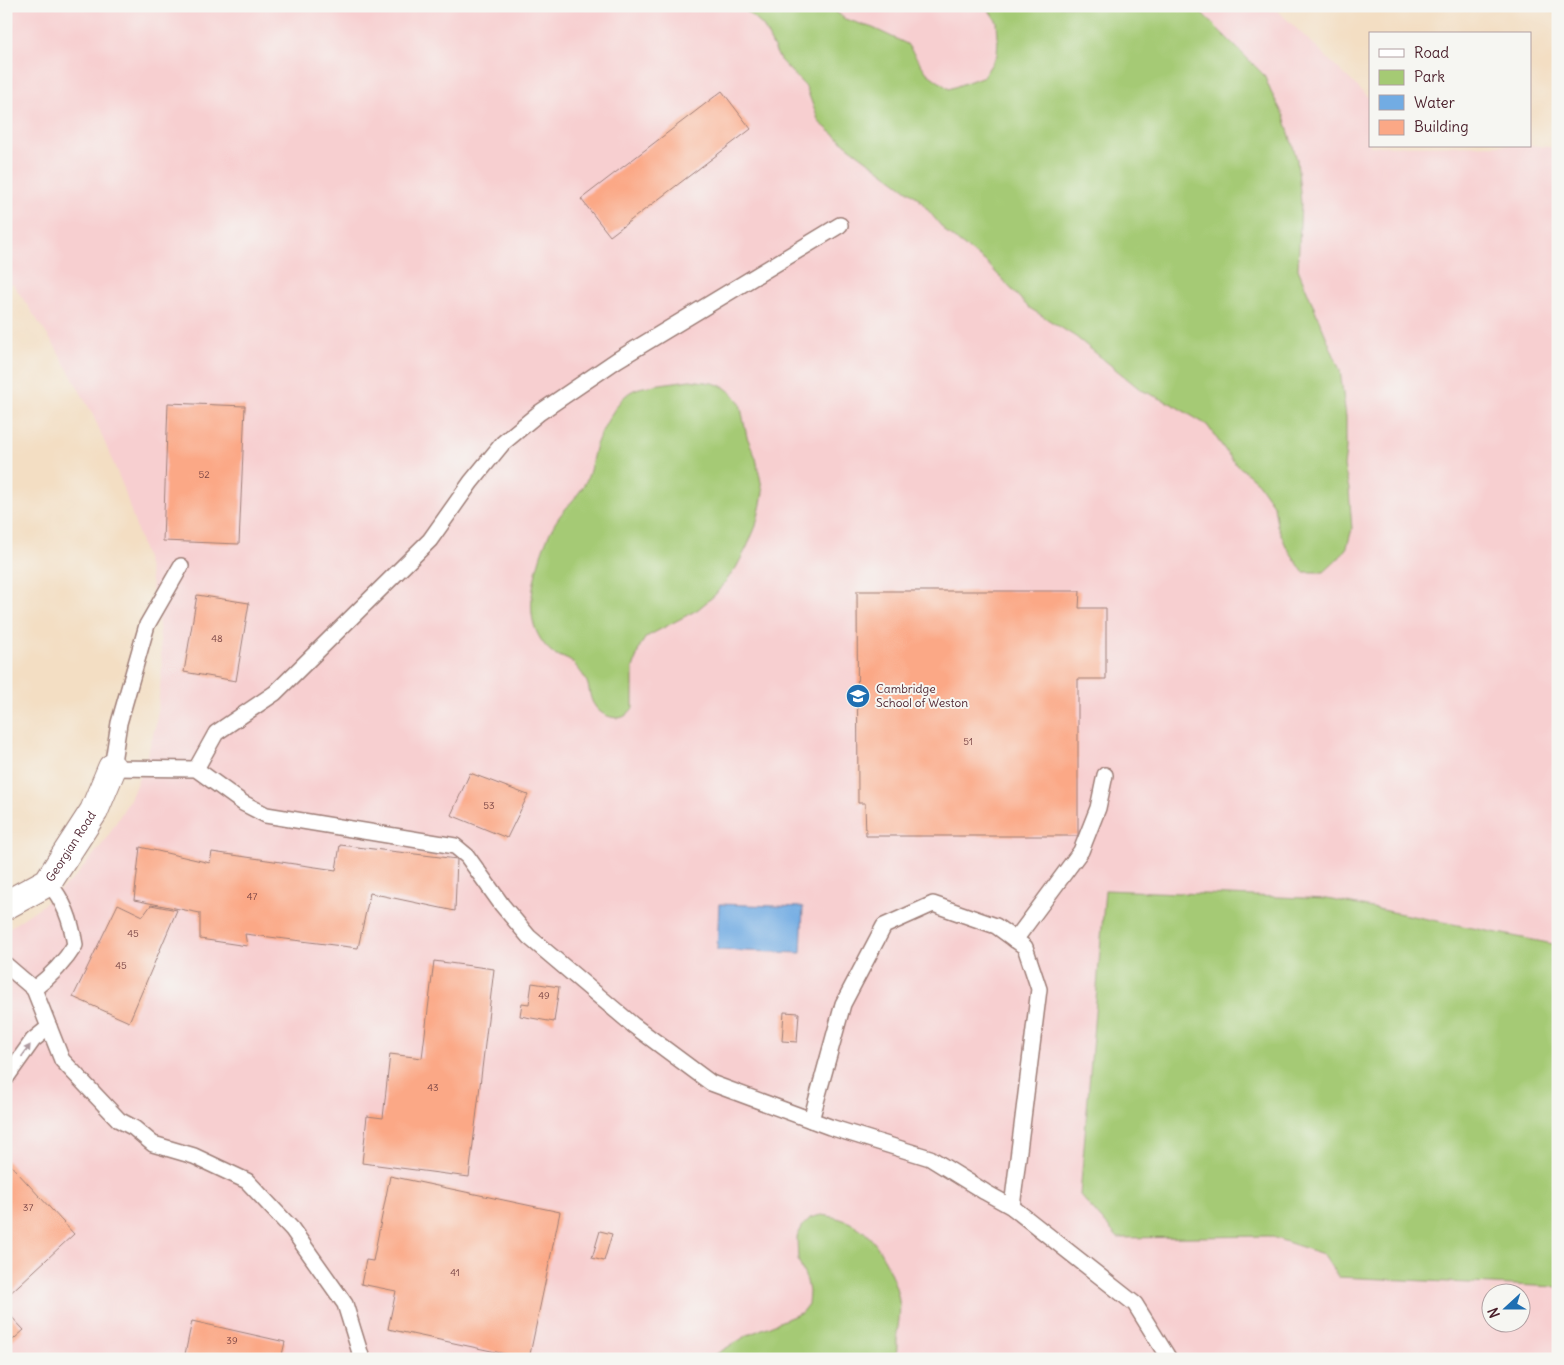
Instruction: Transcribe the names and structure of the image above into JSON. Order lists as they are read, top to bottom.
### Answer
{
  "streets": {
    "street": ["Georgian Road"]
  },
  "places": {
    "school or university": ["Cambridge School of Weston"]
  },
  "house_numbers": [
    "52",
    "48",
    "51",
    "53",
    "47",
    "45",
    "45",
    "49",
    "43",
    "37",
    "41",
    "39"
  ],
  "legend": [
    "Road",
    "Park",
    "Water",
    "Building"
  ],
  "north": "left"
}
